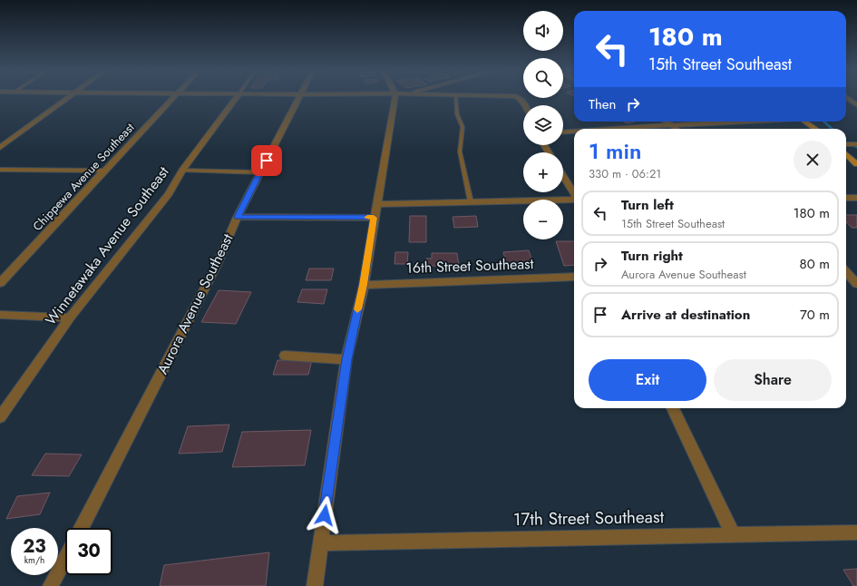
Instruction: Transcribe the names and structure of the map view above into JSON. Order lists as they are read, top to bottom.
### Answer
{
  "streets": {
    "street": [
      "Chippewa Avenue Southeast",
      "Winnetawaka Avenue Southeast",
      "16th Street Southeast",
      "Aurora Avenue Southeast",
      "17th Street Southeast"
    ]
  },
  "page": {
    "map_buttons": ["+", "−"],
    "turn": ["180 m", "15th Street Southeast"],
    "then": "Then",
    "heading": ["1 min", "330 m · 06:21"],
    "list": [
      {
        "name": "Turn left",
        "note": "15th Street Southeast",
        "value": "180 m"
      },
      {
        "name": "Turn right",
        "note": "Aurora Avenue Southeast",
        "value": "80 m"
      },
      {
        "name": "Arrive at destination",
        "value": "70 m"
      }
    ],
    "buttons": ["Exit", "Share"],
    "speed": "23 km/h",
    "limit": "30"
  }
}
